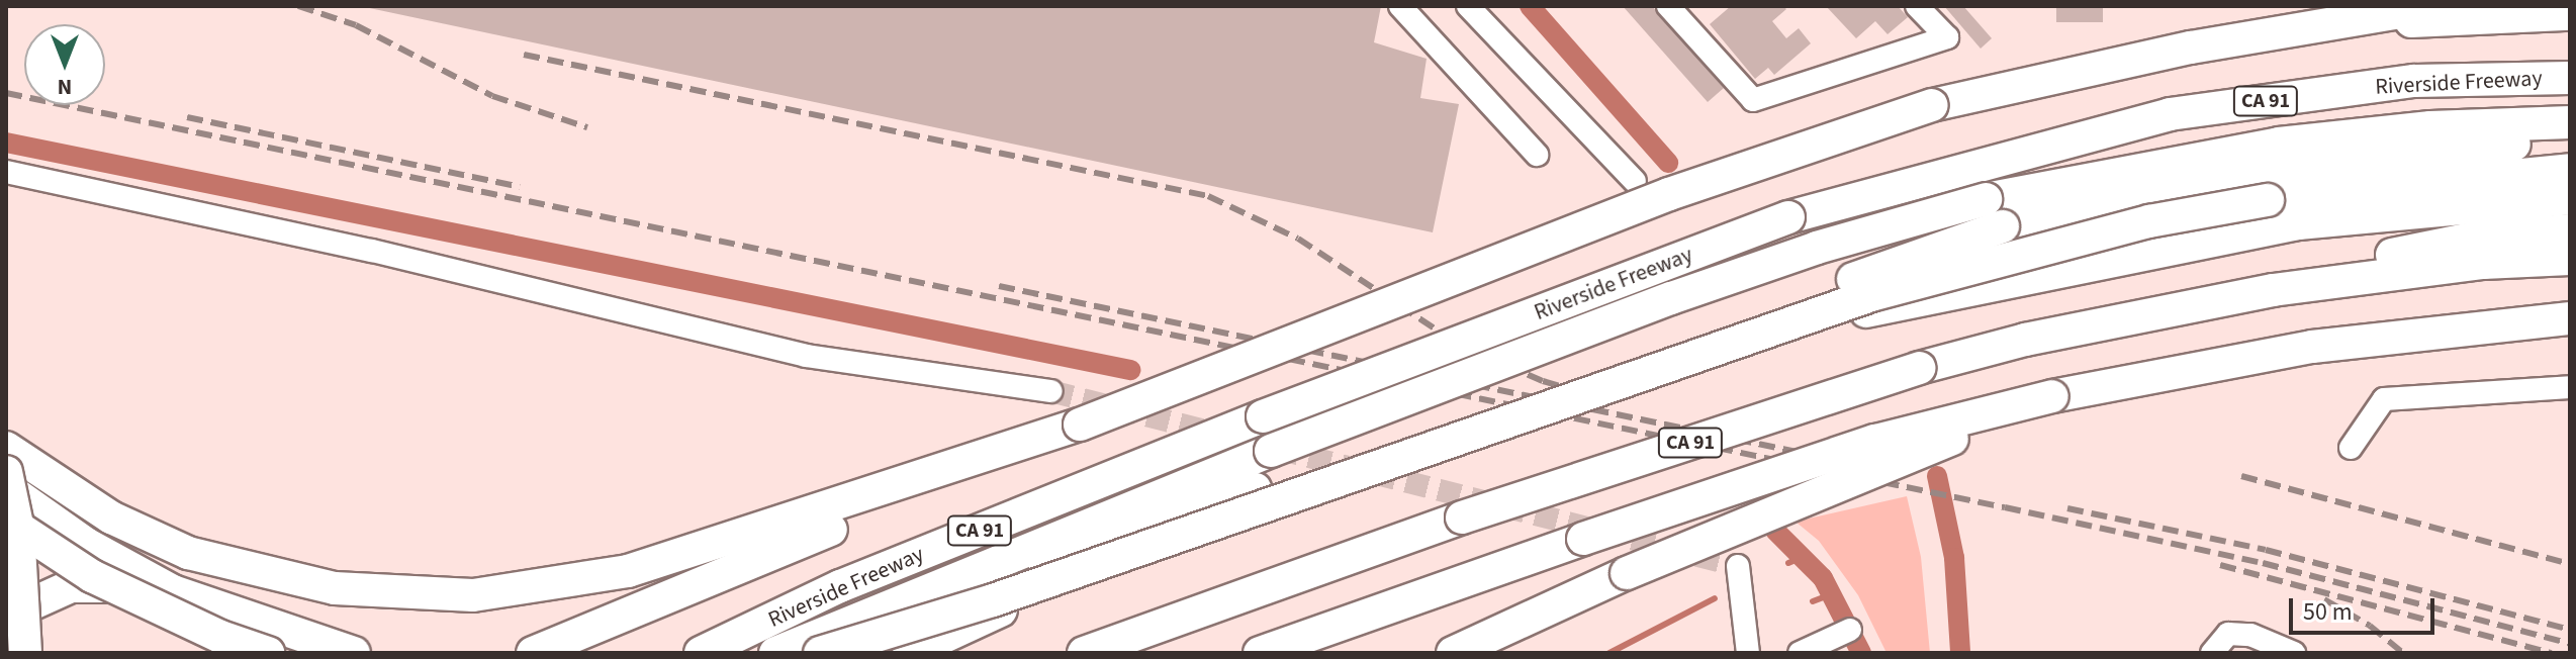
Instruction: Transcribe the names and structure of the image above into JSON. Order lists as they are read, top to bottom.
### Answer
{
  "streets": {
    "highway": ["Riverside Freeway", "CA 91"]
  },
  "scale_bar": "50 m",
  "north": "bottom"
}
